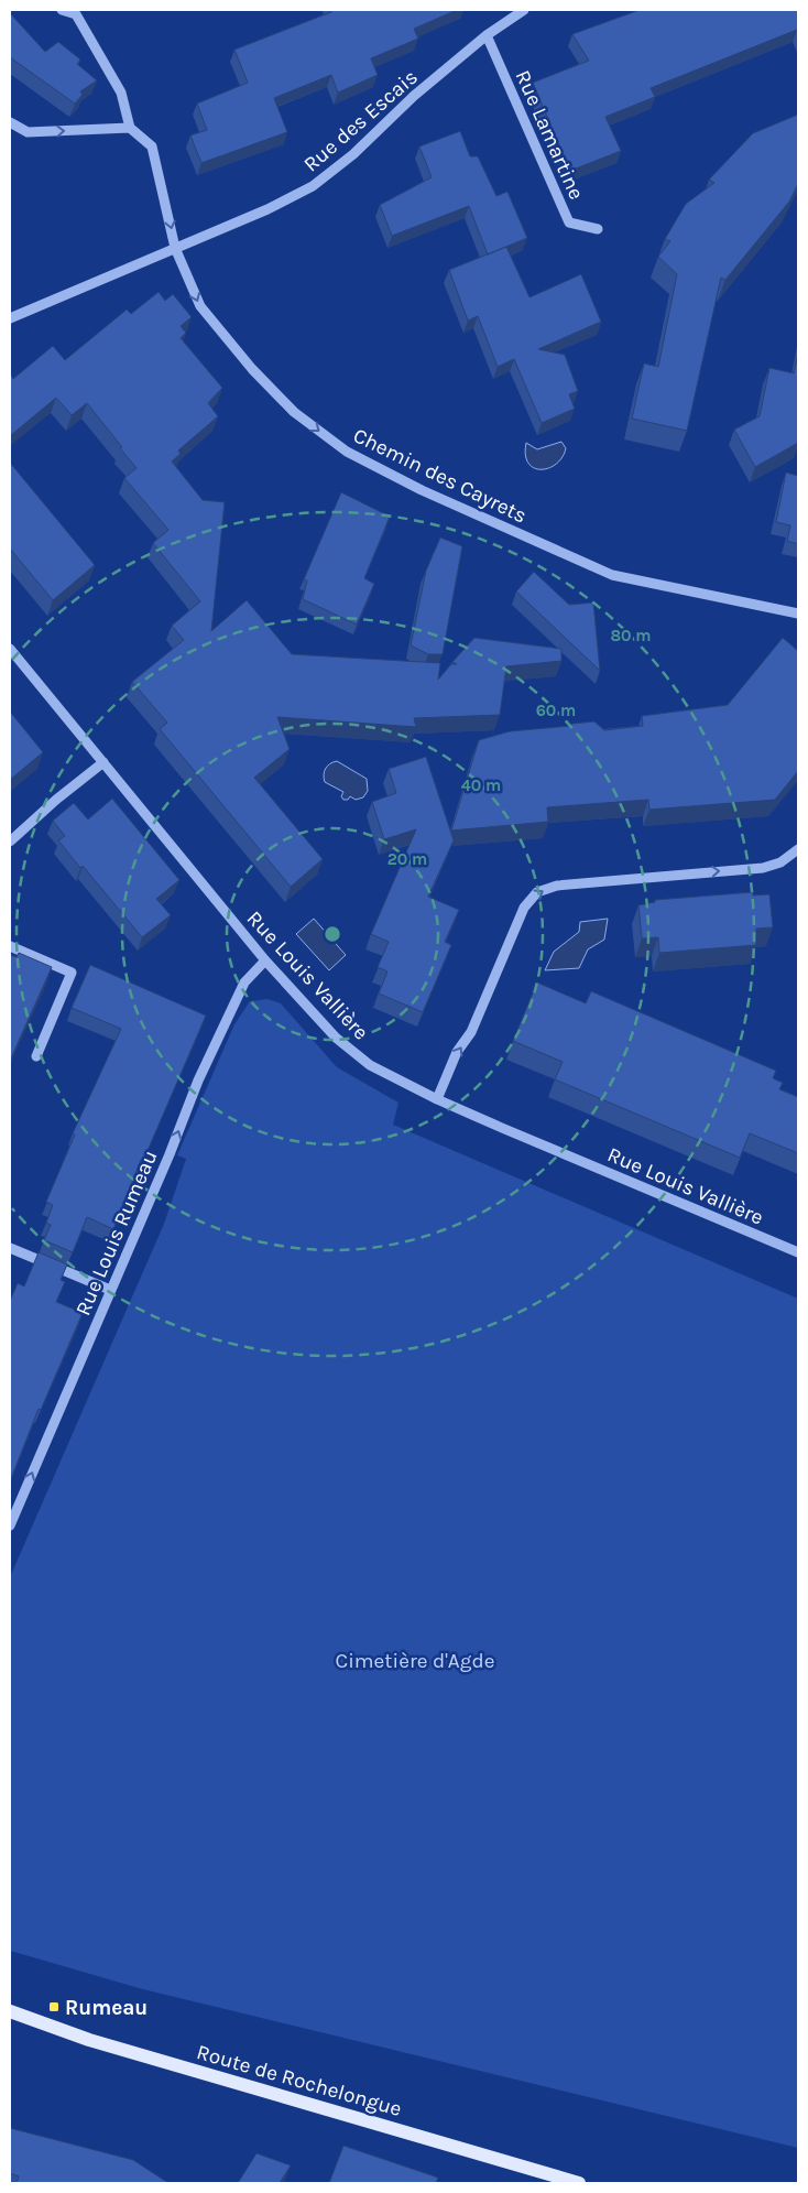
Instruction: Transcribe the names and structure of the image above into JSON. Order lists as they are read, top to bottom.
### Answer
{
  "streets": {
    "main road": ["Route de Rochelongue"],
    "street": [
      "Rue des Escais",
      "Rue Lamartine",
      "Chemin des Cayrets",
      "Rue Louis Vallière",
      "Rue Louis Rumeau"
    ]
  },
  "crossings": [
    ["Rue des Escais", "Rue Lamartine"],
    ["Rue des Escais", "Chemin des Cayrets"],
    ["Rue Louis Vallière", "Rue Louis Rumeau"]
  ],
  "one_way": ["Chemin des Cayrets", "Rue Louis Rumeau"],
  "parks": ["Cimetière d'Agde"],
  "places": {
    "transit": ["Rumeau"]
  },
  "rings": [
    "80 m",
    "60 m",
    "40 m",
    "20 m"
  ]
}
